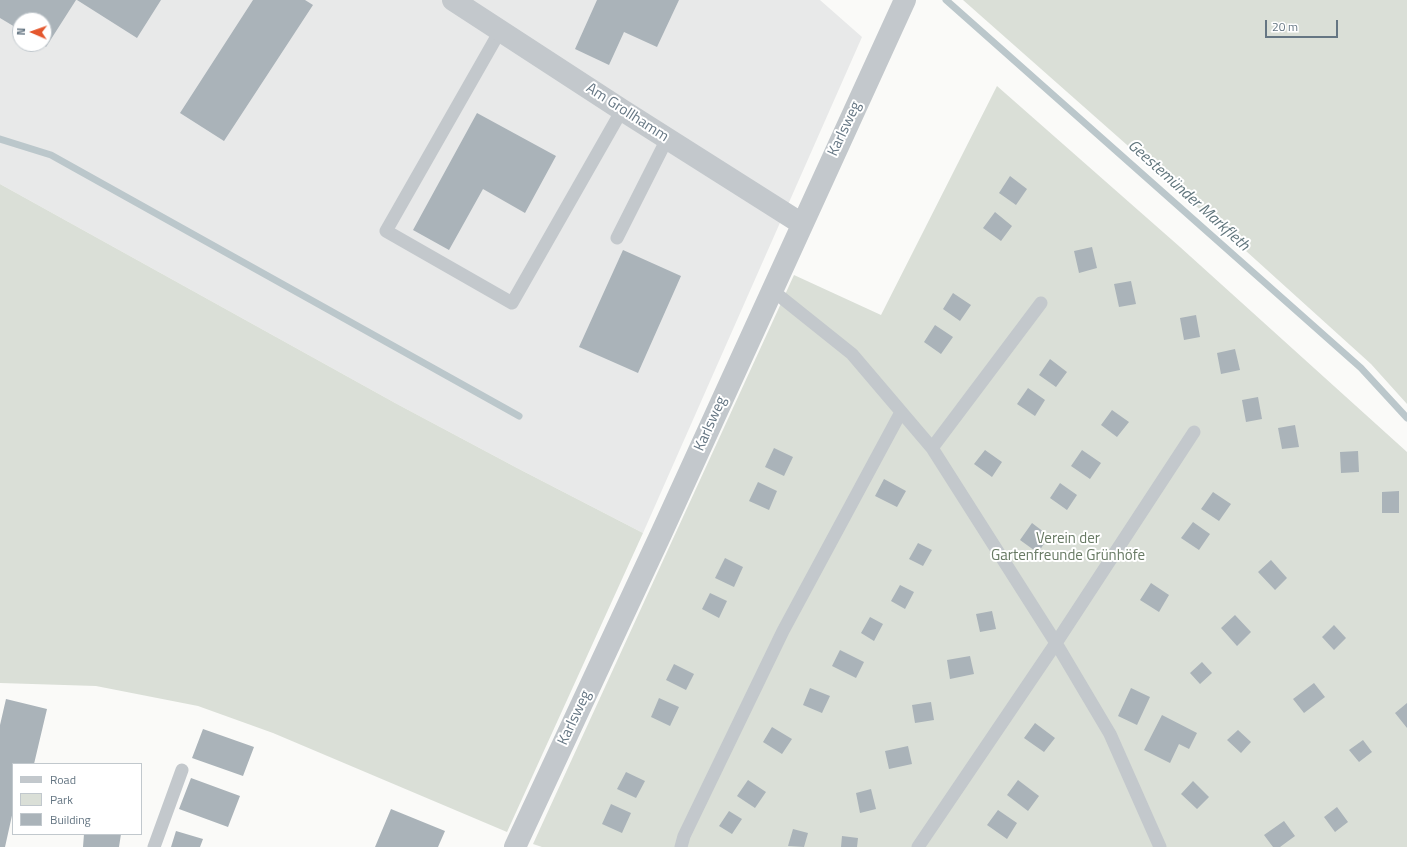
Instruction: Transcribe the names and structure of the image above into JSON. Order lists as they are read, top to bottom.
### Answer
{
  "streets": {
    "street": ["Am Grollhamm", "Karlsweg"]
  },
  "crossings": [
    ["Am Grollhamm", "Karlsweg"]
  ],
  "water": ["Geestemünder Markfleth"],
  "parks": ["Verein der Gartenfreunde Grünhöfe"],
  "legend": ["Road", "Park", "Building"],
  "scale_bar": "20 m",
  "north": "left"
}
